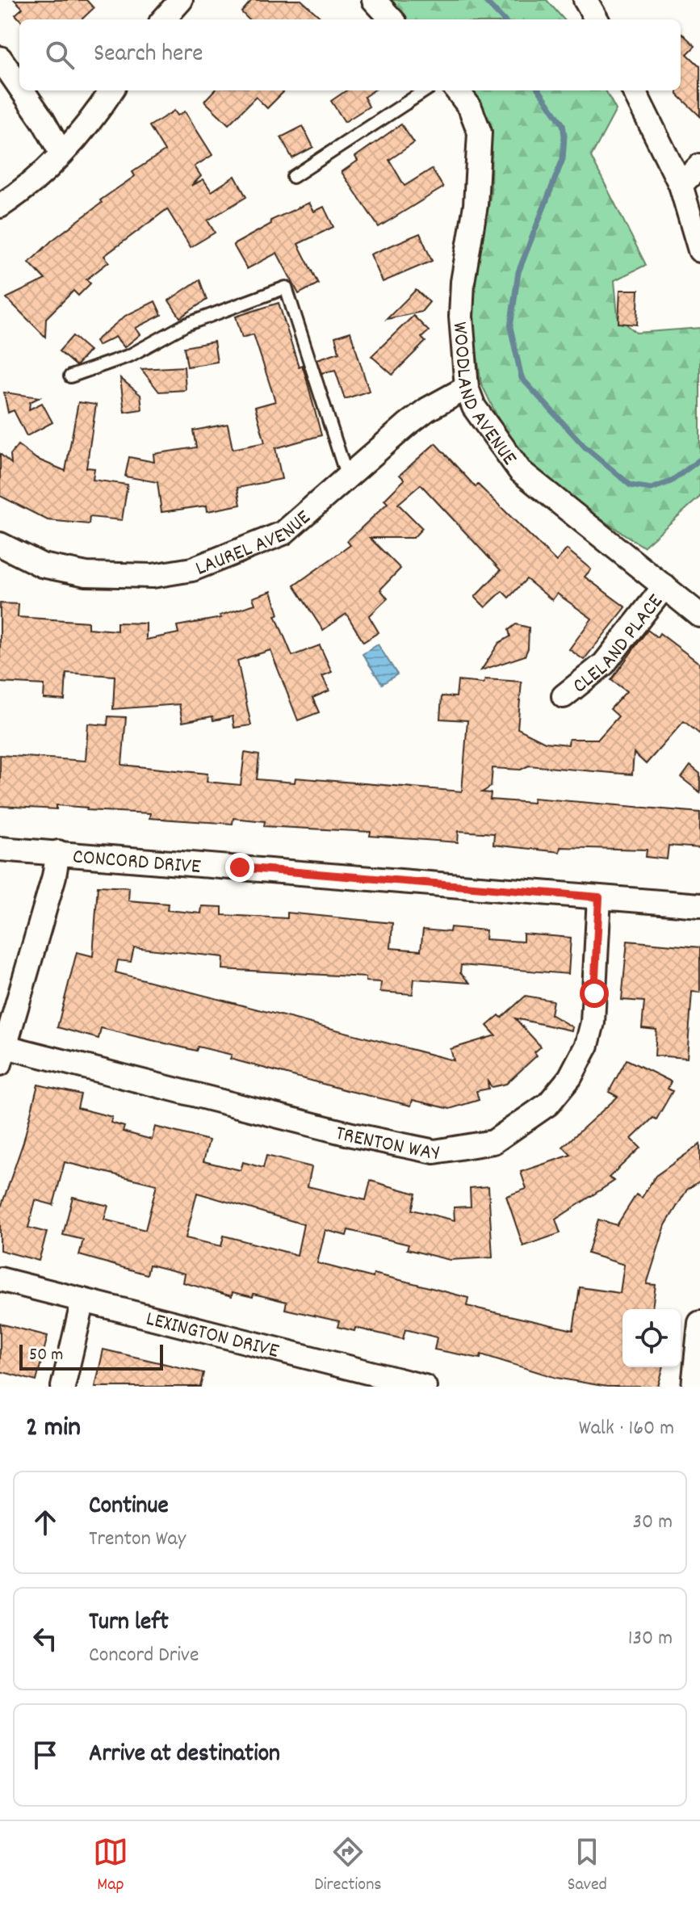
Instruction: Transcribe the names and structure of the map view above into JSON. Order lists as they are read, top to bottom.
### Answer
{
  "streets": {
    "street": [
      "WOODLAND AVENUE",
      "LAUREL AVENUE",
      "CLELAND PLACE",
      "CONCORD DRIVE",
      "TRENTON WAY",
      "LEXINGTON DRIVE"
    ]
  },
  "crossings": [
    ["WOODLAND AVENUE", "LAUREL AVENUE"],
    ["WOODLAND AVENUE", "CLELAND PLACE"],
    ["CONCORD DRIVE", "TRENTON WAY"]
  ],
  "scale_bar": "50 m",
  "page": {
    "search": "Search here",
    "scale": "50 m",
    "heading": ["2 min", "Walk · 160 m"],
    "list": [
      ["Continue", "Trenton Way", "30 m"],
      ["Turn left", "Concord Drive", "130 m"],
      "Arrive at destination"
    ],
    "nav": ["Map", "Directions", "Saved"]
  }
}
